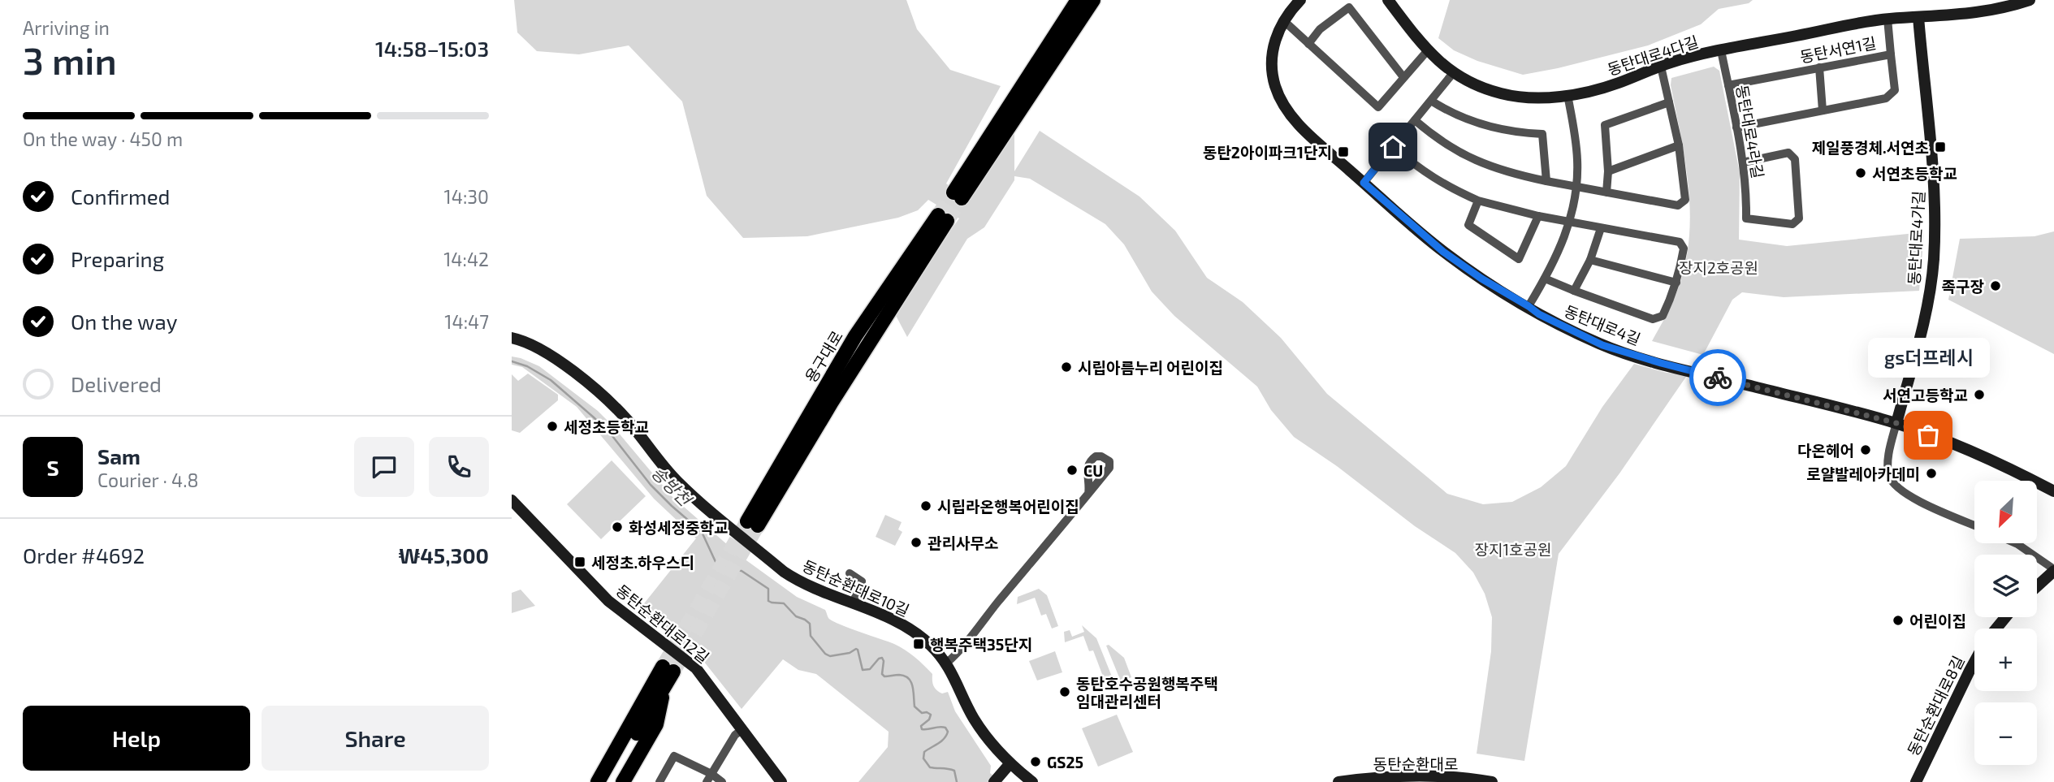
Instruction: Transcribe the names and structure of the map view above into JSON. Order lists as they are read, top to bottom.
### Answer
{
  "streets": {
    "highway": ["용구대로"],
    "street": [
      "동탄서연1길",
      "동탄대로4다길",
      "동탄대로4라길",
      "동탄대로4가길",
      "동탄대로4길",
      "동탄순환대로10길",
      "동탄순환대로12길",
      "동탄순환대로8길",
      "동탄순환대로"
    ]
  },
  "crossings": [
    ["동탄서연1길", "동탄대로4라길"],
    ["동탄대로4다길", "동탄대로4라길"],
    ["동탄대로4다길", "동탄대로4가길"],
    ["동탄대로4가길", "동탄대로4길"]
  ],
  "water": ["송방천"],
  "parks": ["장지2호공원", "장지1호공원"],
  "places": {
    "transit": [
      "제일풍경체.서연초",
      "동탄2아이파크1단지",
      "세정초.하우스디",
      "행복주택35단지"
    ],
    "other": [
      "서연초등학교",
      "족구장",
      "시립아름누리 어린이집",
      "서연고등학교",
      "세정초등학교",
      "gs더프레시",
      "다온헤어",
      "CU",
      "로얄발레아카데미",
      "시립라온행복어린이집",
      "화성세정중학교",
      "관리사무소",
      "어린이집",
      "동탄호수공원행복주택 임대관리센터",
      "GS25"
    ]
  },
  "north": "bottom left",
  "page": {
    "heading": ["3 min", "Arriving in", "14:58–15:03"],
    "panel": [
      "Sam",
      "Courier · 4.8",
      "Order #4692",
      "₩45,300"
    ],
    "bar": "On the way · 450 m",
    "list": [
      ["Confirmed", "14:30"],
      ["Preparing", "14:42"],
      ["On the way", "14:47"],
      "Delivered"
    ],
    "bubble": "gs더프레시",
    "round": "S",
    "map_buttons": ["+", "−"],
    "buttons": ["Help", "Share"]
  }
}
